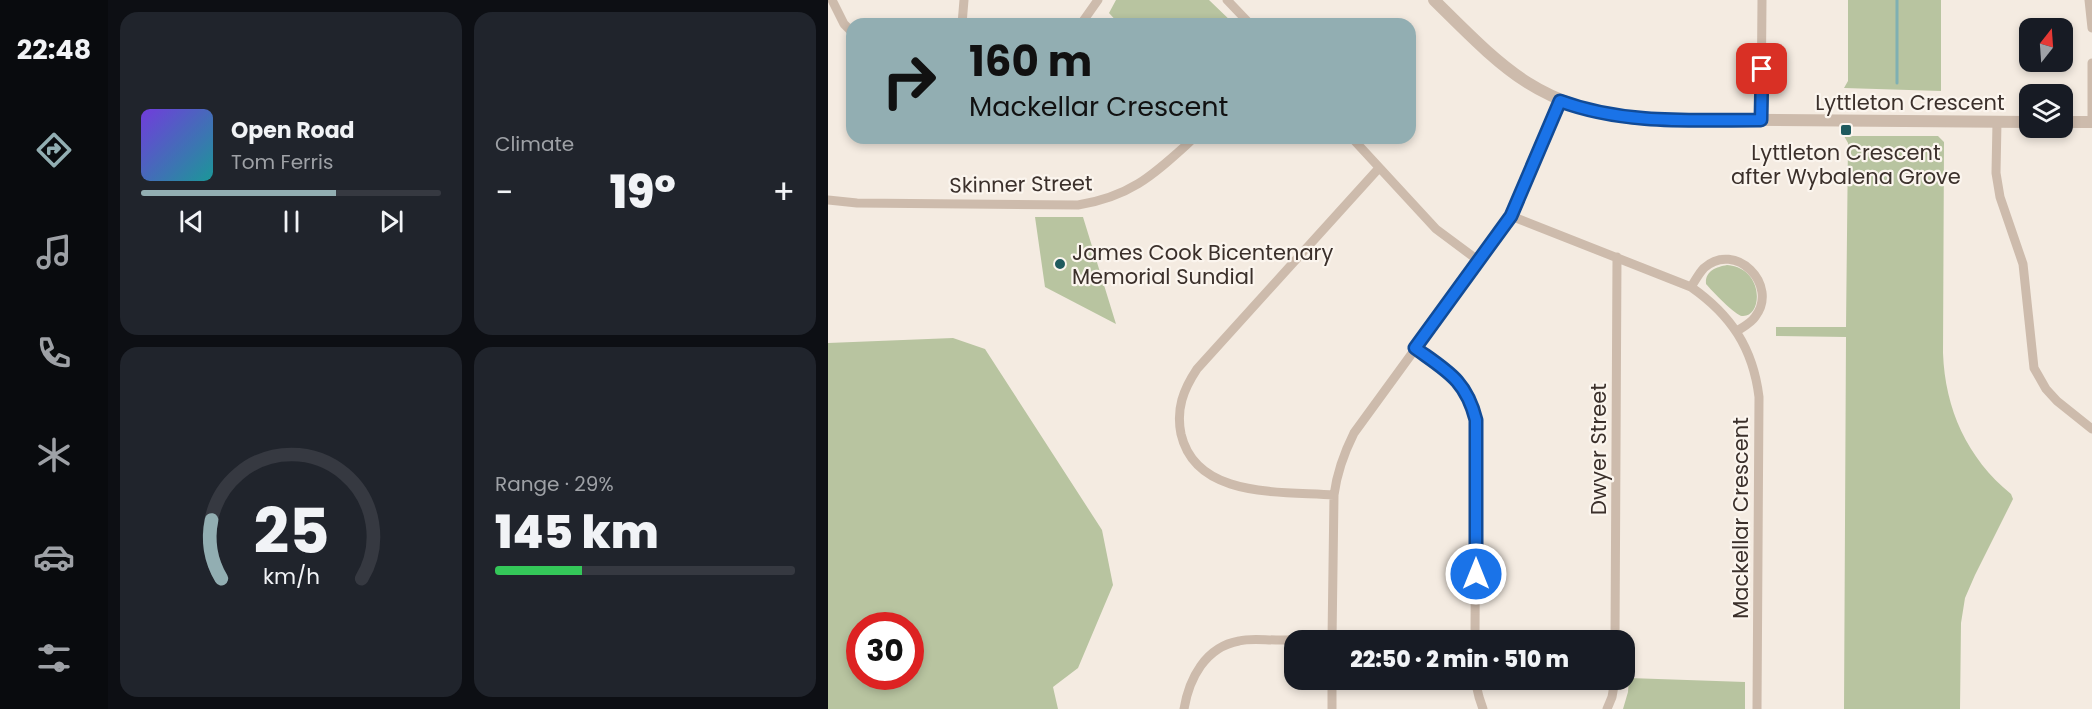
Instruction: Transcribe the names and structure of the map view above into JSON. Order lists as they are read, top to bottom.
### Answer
{
  "streets": {
    "street": [
      "Lyttleton Crescent",
      "Skinner Street",
      "Dwyer Street",
      "Mackellar Crescent"
    ]
  },
  "crossings": [
    ["Dwyer Street", "Mackellar Crescent"]
  ],
  "places": {
    "transit": ["Lyttleton Crescent after Wybalena Grove"],
    "other": ["James Cook Bicentenary Memorial Sundial"]
  },
  "north": "top",
  "page": {
    "tabs": "22:48",
    "tile": [
      "Climate",
      ["Range · 29%", "145 km"]
    ],
    "turn": ["160 m", "Mackellar Crescent"],
    "song": ["Open Road", "Tom Ferris"],
    "heat": ["−", "19°", "+"],
    "limit": "30",
    "trip": "22:50 · 2 min · 510 m",
    "gauge": ["25", "km/h"]
  }
}
